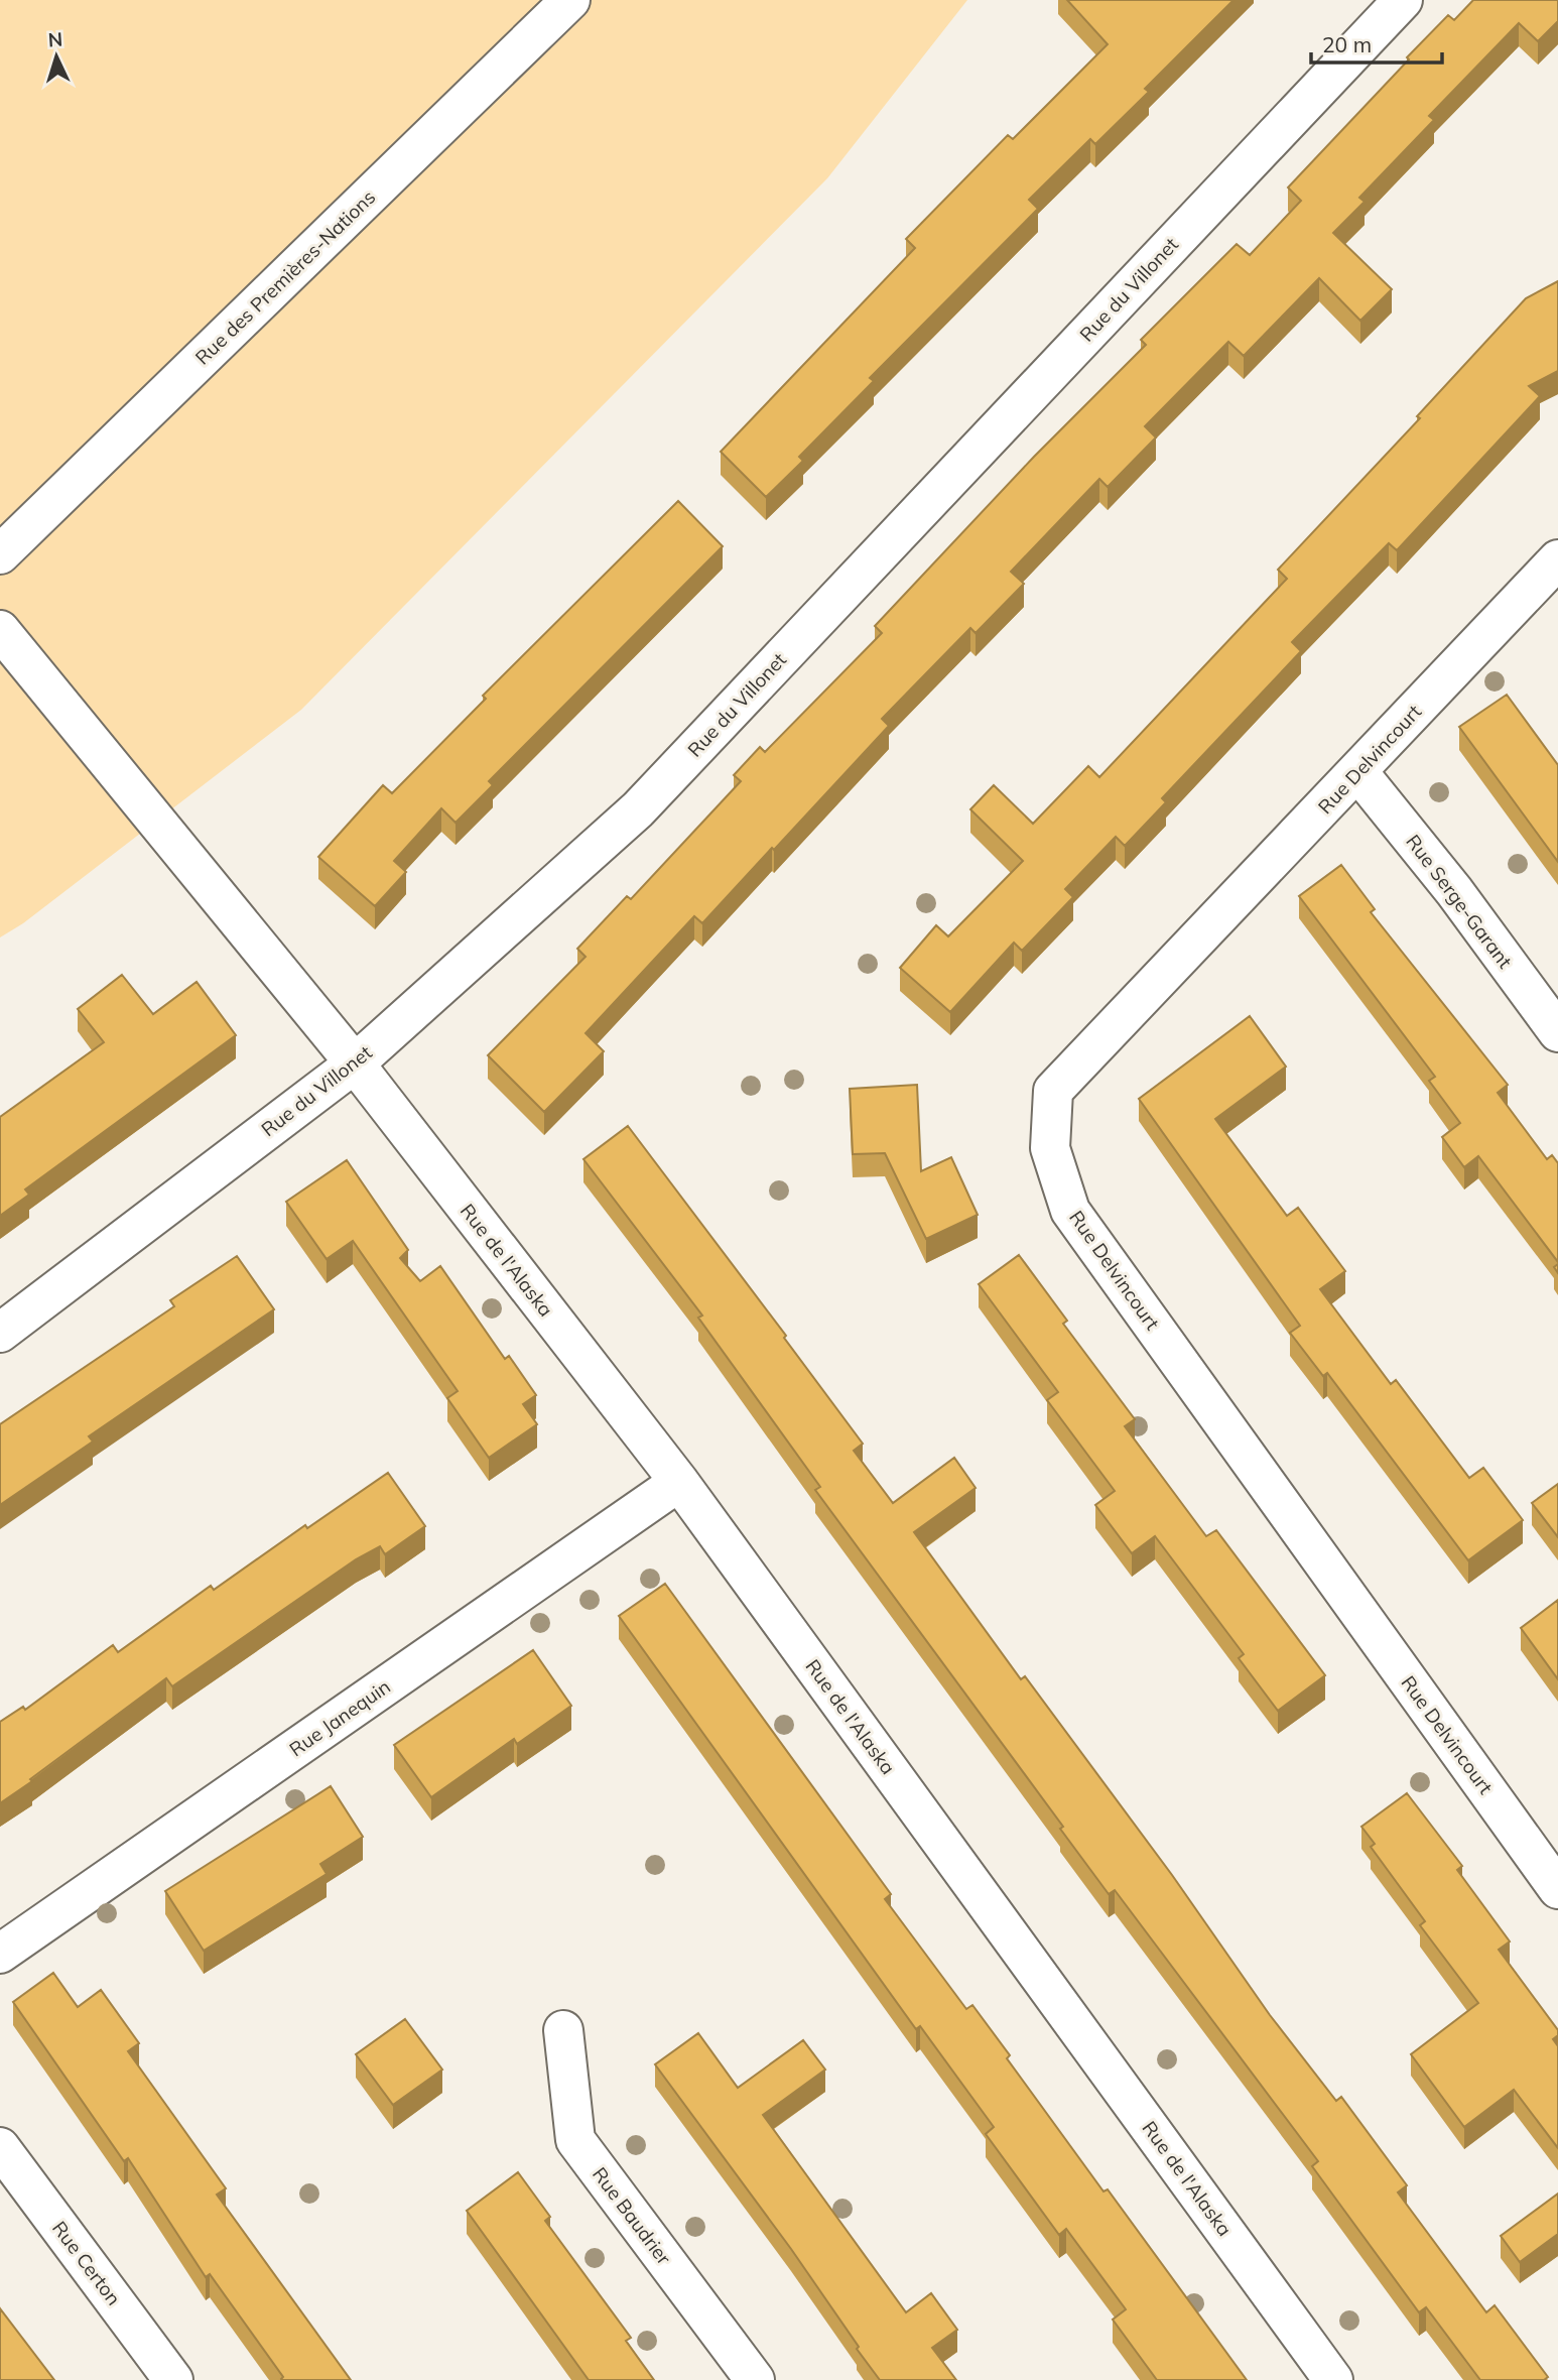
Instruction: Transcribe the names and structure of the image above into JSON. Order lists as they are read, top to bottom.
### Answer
{
  "streets": {
    "street": [
      "Rue des Premières-Nations",
      "Rue du Villonet",
      "Rue Delvincourt",
      "Rue Serge-Garant",
      "Rue de l'Alaska",
      "Rue Janequin",
      "Rue Baudrier",
      "Rue Certon"
    ]
  },
  "crossings": [
    ["Rue du Villonet", "Rue de l'Alaska"],
    ["Rue Delvincourt", "Rue Serge-Garant"],
    ["Rue de l'Alaska", "Rue Janequin"]
  ],
  "scale_bar": "20 m",
  "north": "top"
}
